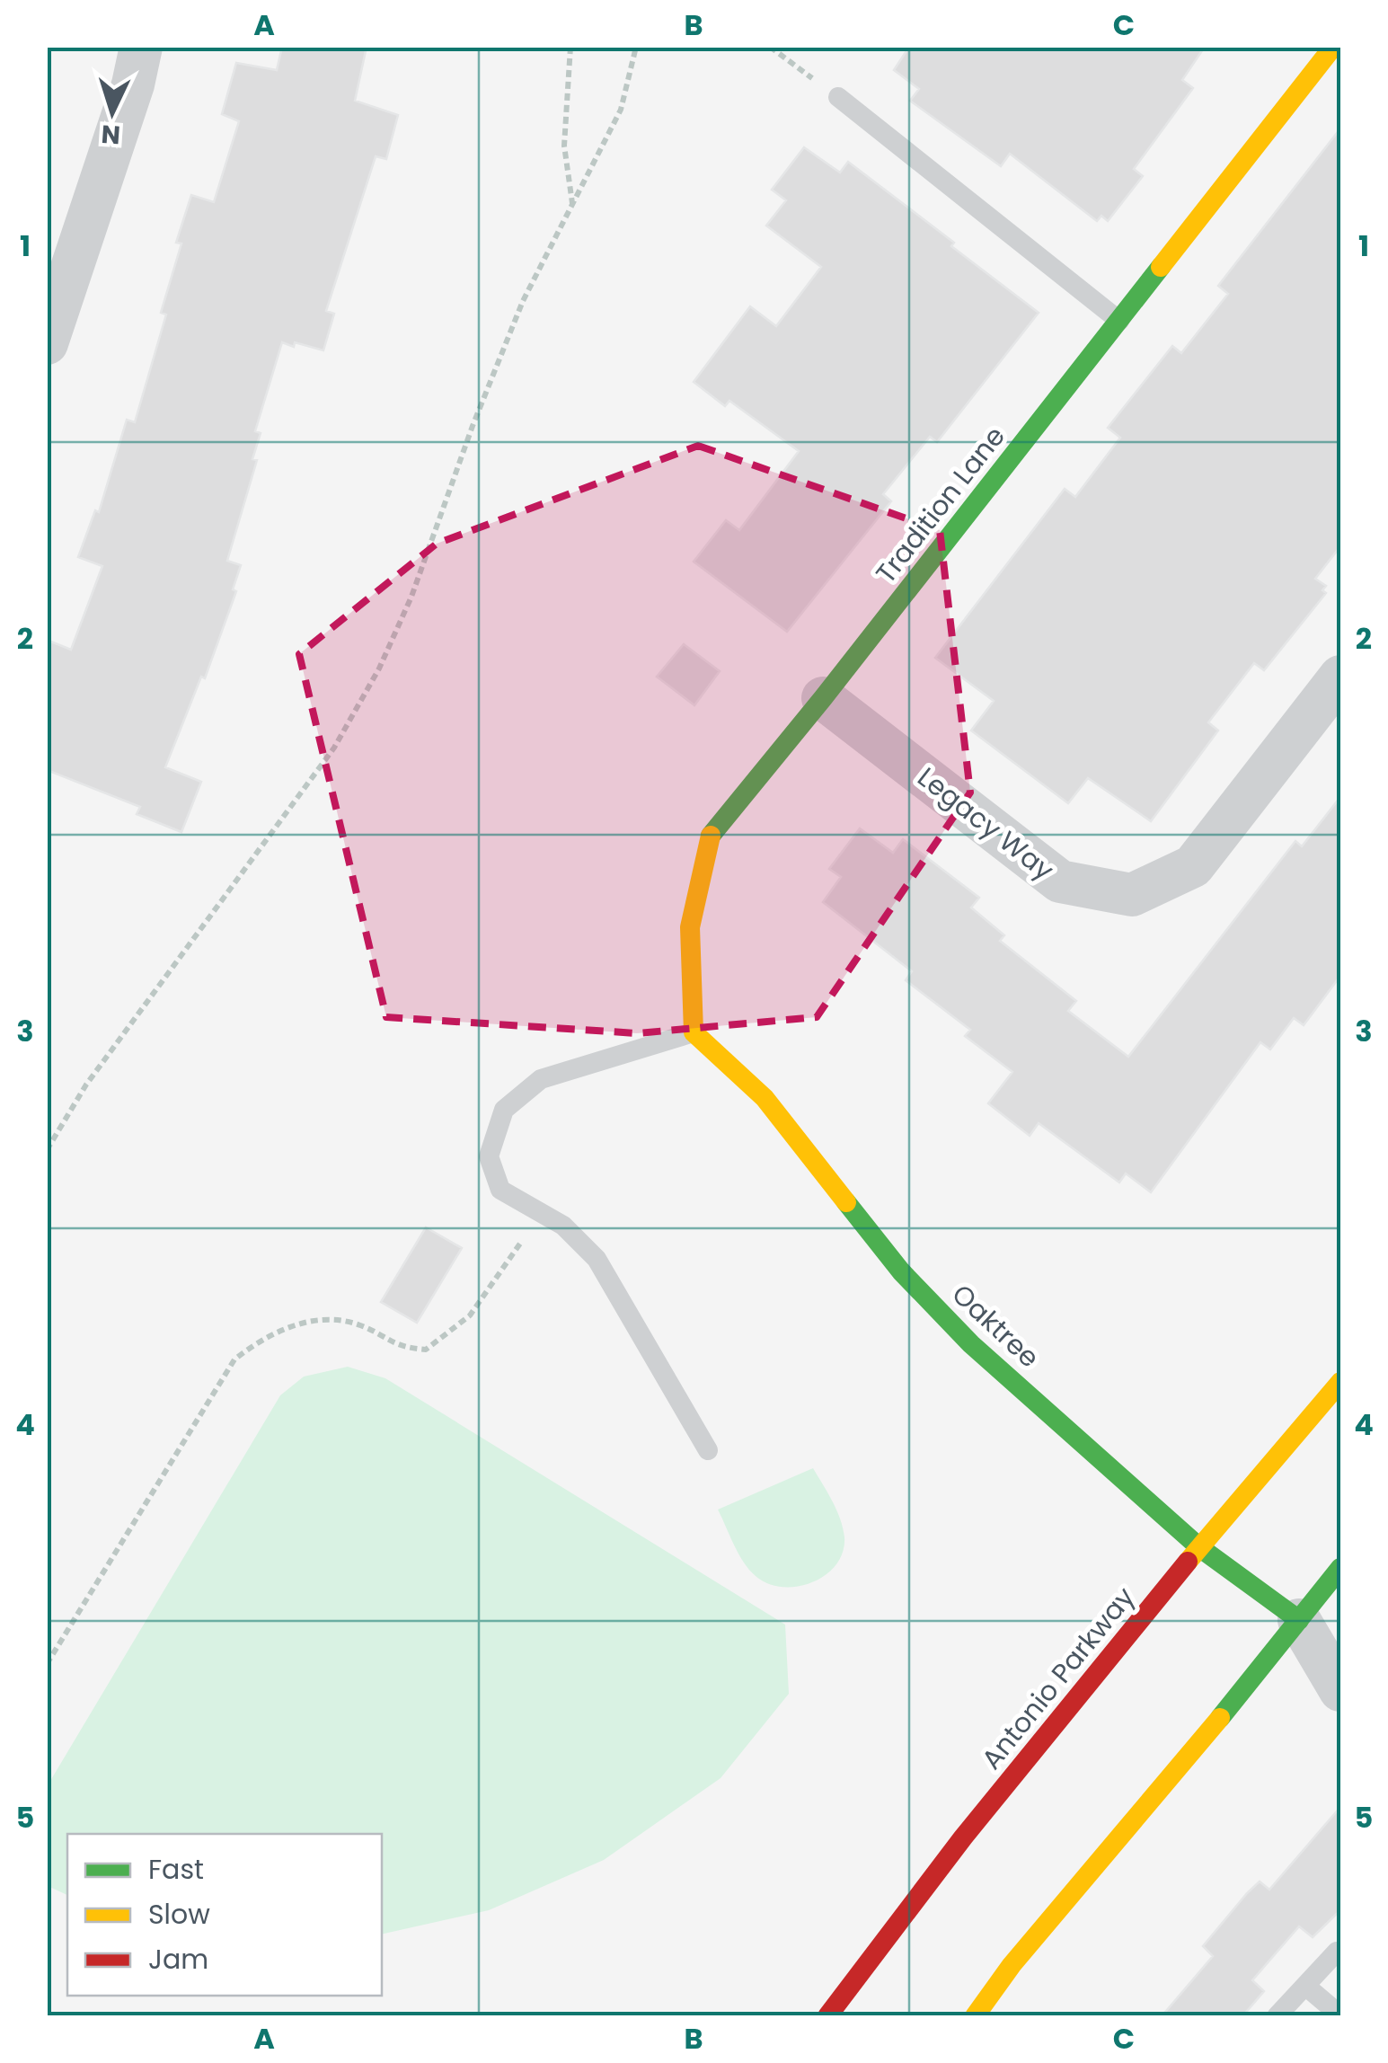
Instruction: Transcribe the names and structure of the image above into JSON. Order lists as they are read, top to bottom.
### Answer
{
  "streets": {
    "street": [
      "Tradition Lane",
      "Legacy Way",
      "Oaktree",
      "Antonio Parkway"
    ]
  },
  "crossings": [
    ["Tradition Lane", "Legacy Way"],
    ["Tradition Lane", "Oaktree"],
    ["Oaktree", "Antonio Parkway"]
  ],
  "legend": ["Fast", "Slow", "Jam"],
  "north": "bottom",
  "grid": {
    "columns": ["A", "B", "C"],
    "rows": [
      "1",
      "2",
      "3",
      "4",
      "5"
    ]
  }
}
